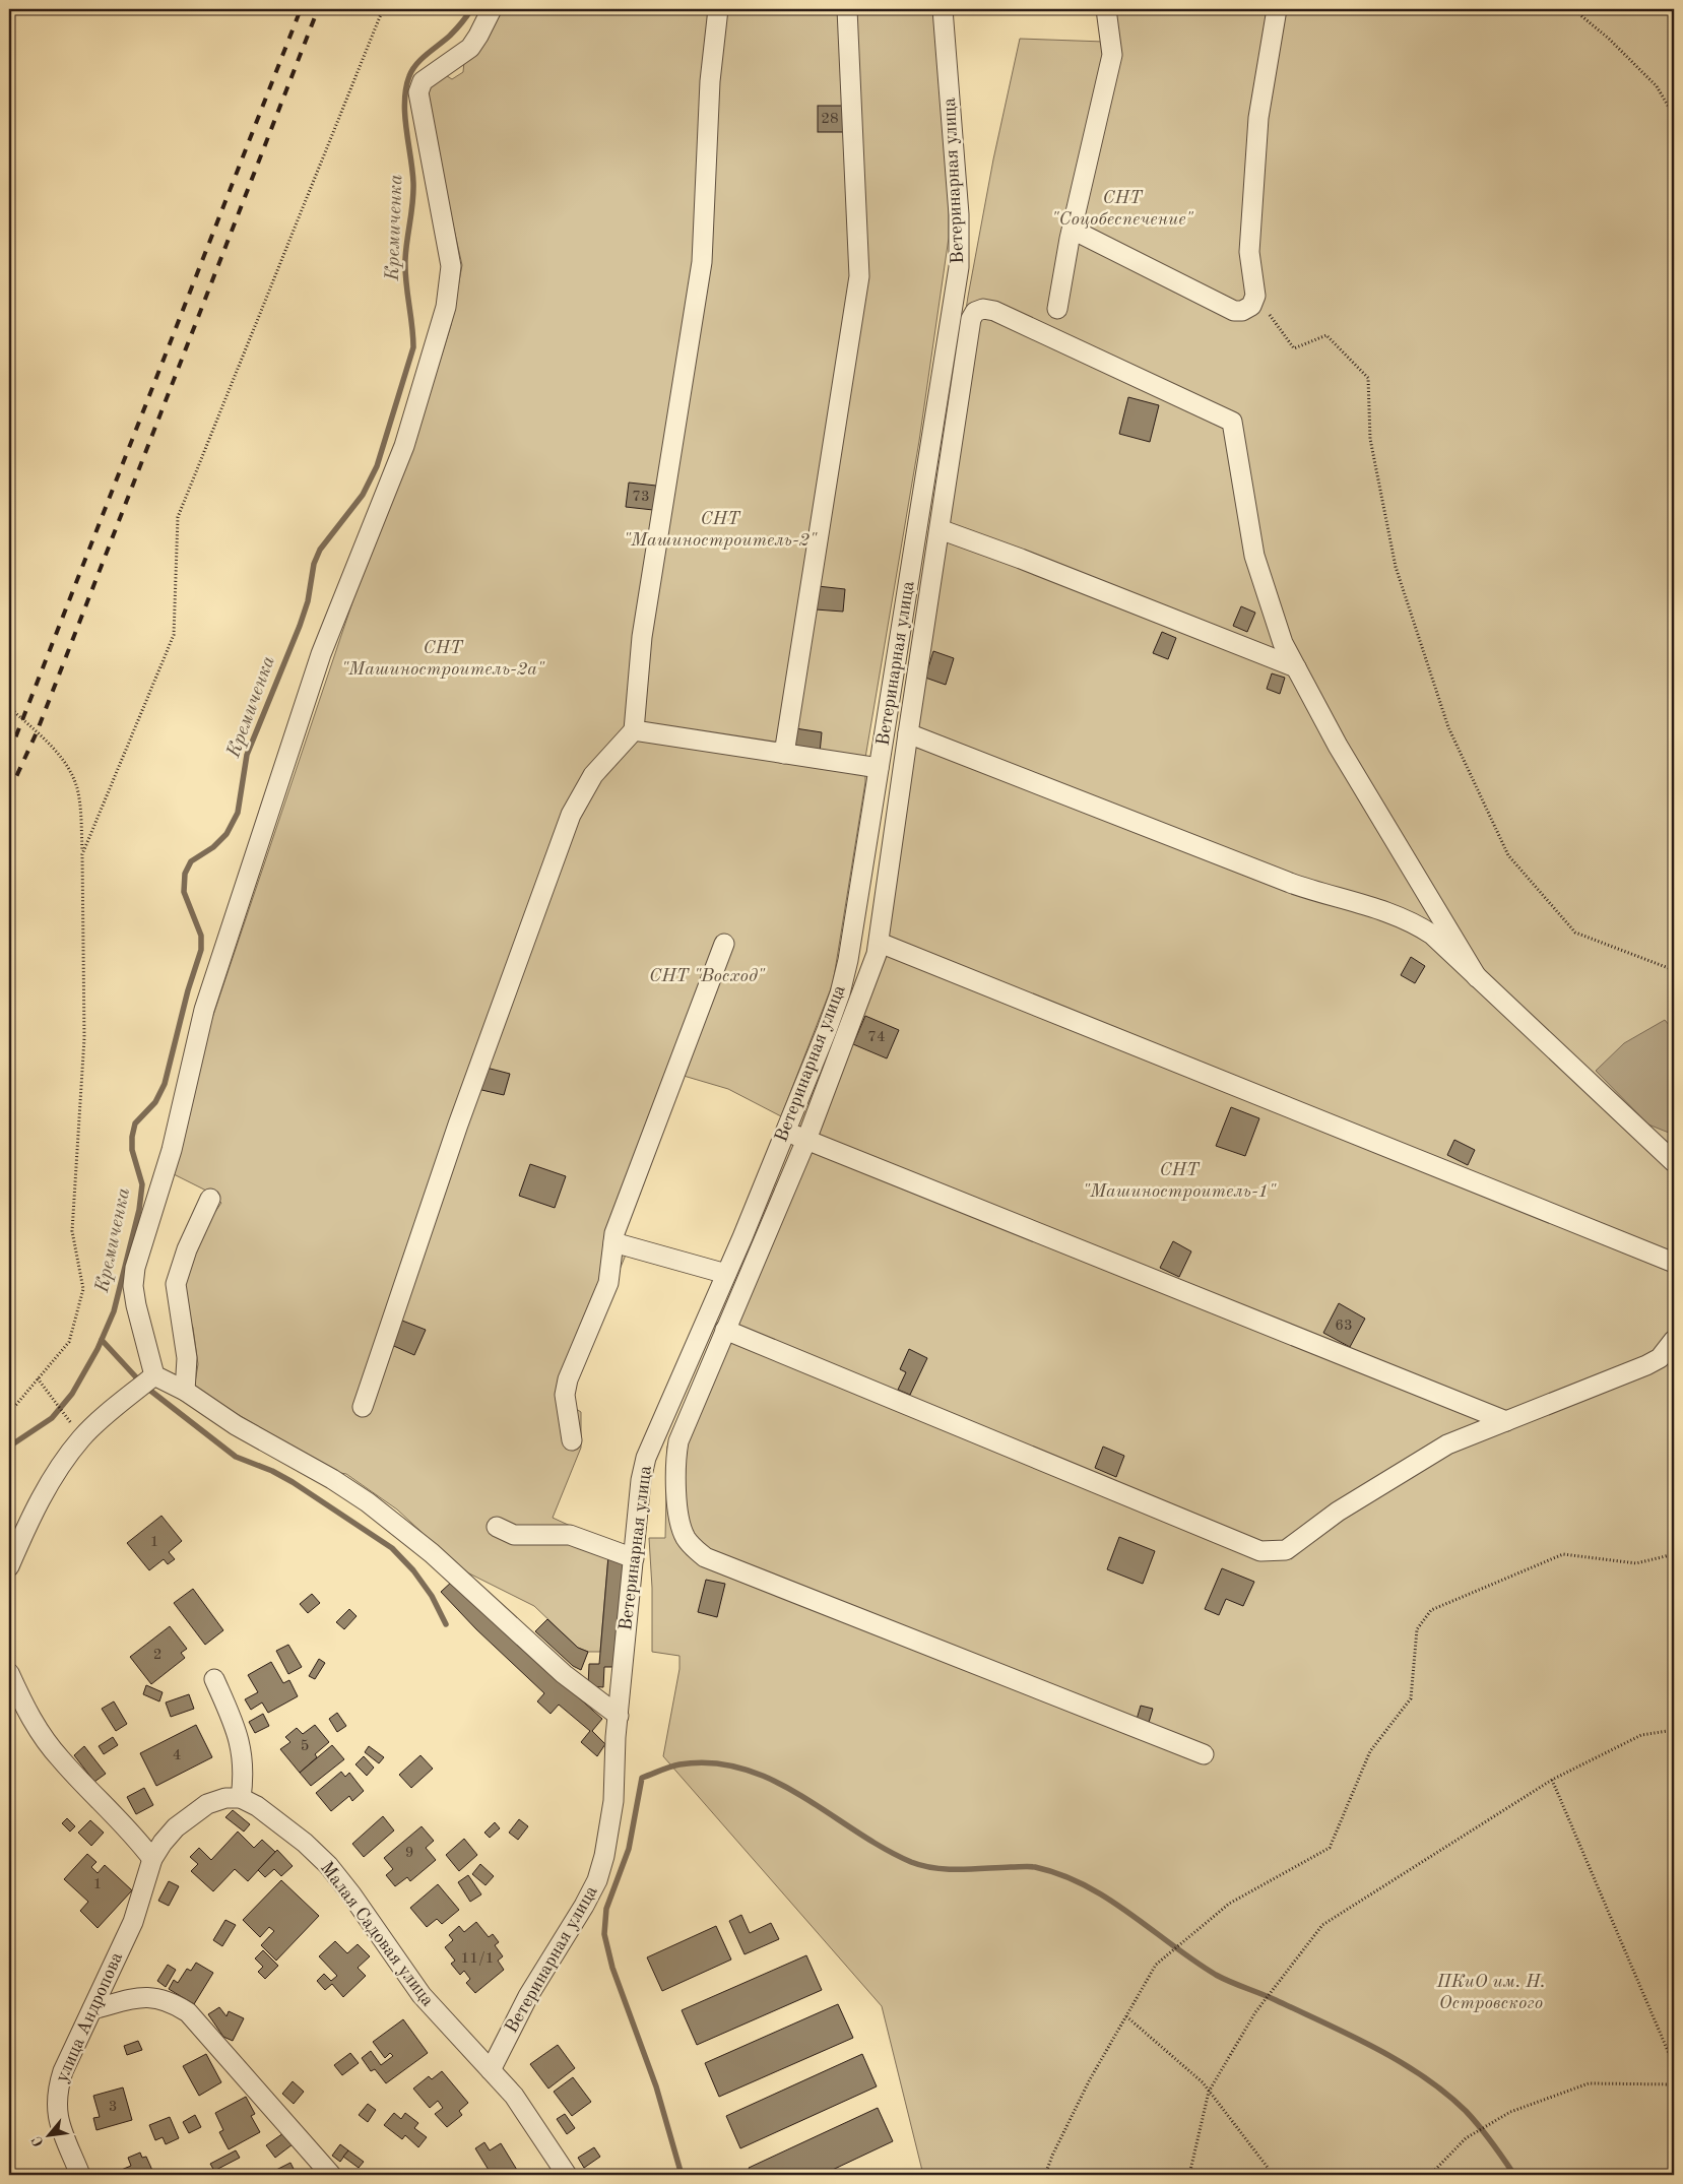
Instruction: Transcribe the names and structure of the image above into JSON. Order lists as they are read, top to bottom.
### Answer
{
  "streets": {
    "street": ["Ветеринарная улица", "Малая Садовая улица", "улица Андропова"]
  },
  "crossings": [
    ["Ветеринарная улица", "Малая Садовая улица"]
  ],
  "water": ["Кремиченка"],
  "parks": [
    "СНТ \"Соцобеспечение\"",
    "СНТ \"Машиностроитель-2\"",
    "СНТ \"Машиностроитель-2а\"",
    "СНТ \"Восход\"",
    "СНТ \"Машиностроитель-1\"",
    "ПКиО им. Н. Островского"
  ],
  "house_numbers": [
    "28",
    "73",
    "74",
    "63",
    "1",
    "2",
    "5",
    "4",
    "9",
    "1",
    "11/1",
    "3"
  ],
  "north": "bottom left"
}
